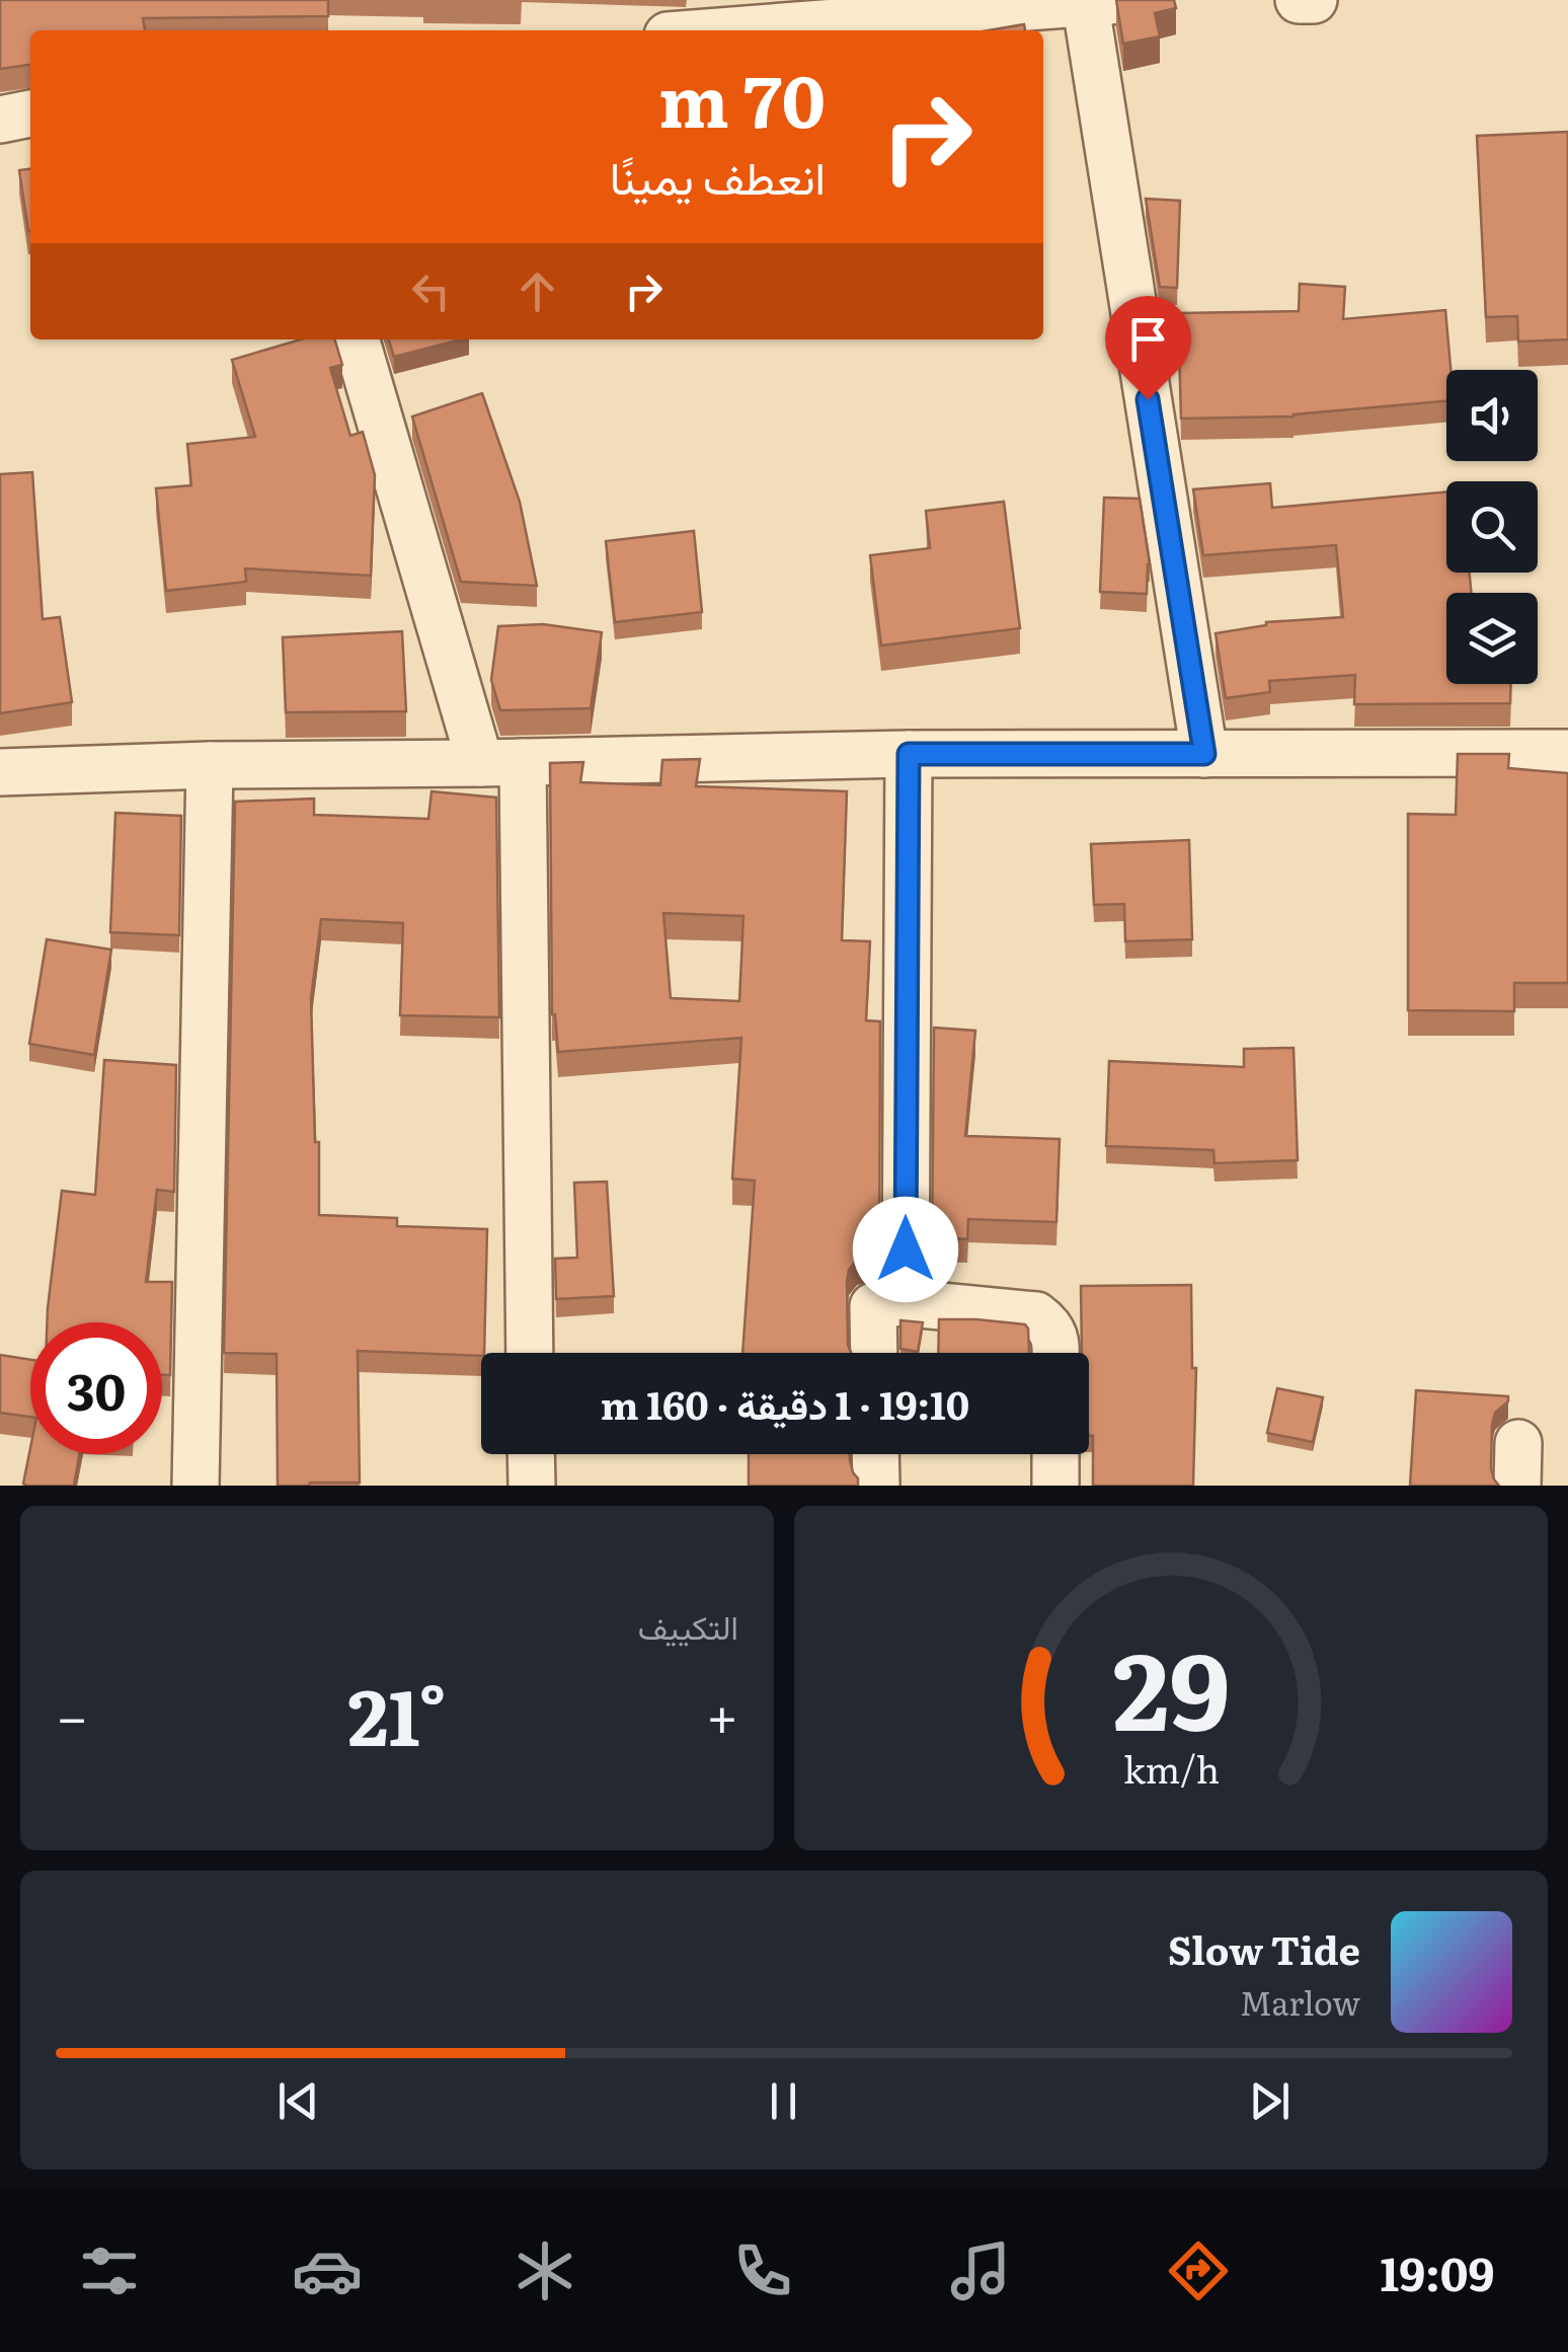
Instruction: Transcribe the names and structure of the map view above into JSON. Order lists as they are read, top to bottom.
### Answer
{
  "page": {
    "turn": ["70 m", "انعطف يمينًا"],
    "limit": "30",
    "trip": "19:10 · 1 دقيقة · 160 m",
    "tile": "التكييف",
    "heat": ["−", "21°", "+"],
    "song": ["Slow Tide", "Marlow"],
    "tabs": "19:09",
    "gauge": ["29", "km/h"]
  }
}
